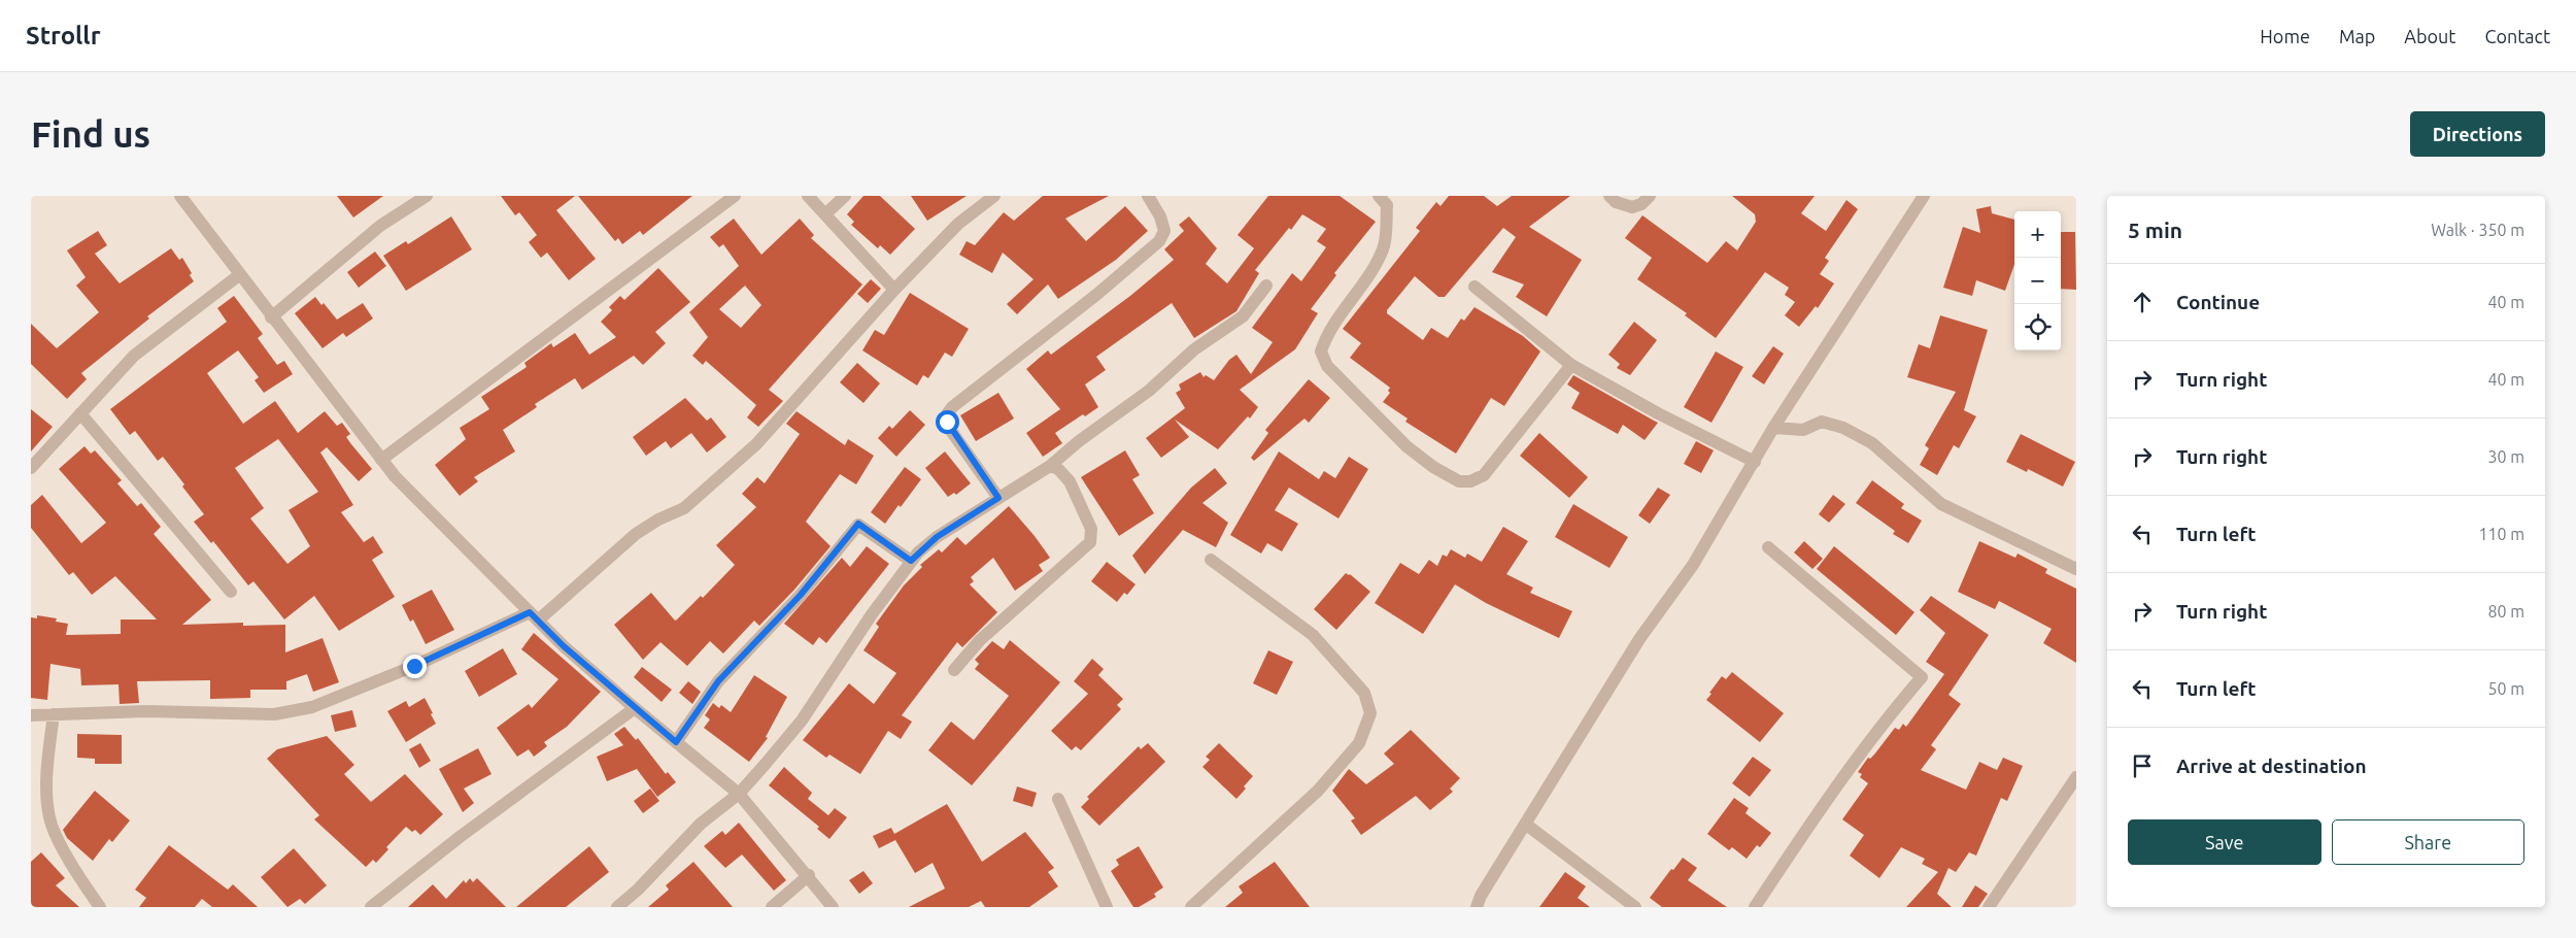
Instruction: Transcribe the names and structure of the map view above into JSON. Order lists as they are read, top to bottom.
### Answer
{
  "page": {
    "header": "Strollr",
    "nav": [
      "Home",
      "Map",
      "About",
      "Contact"
    ],
    "buttons": [
      "Directions",
      ["Save", "Share"]
    ],
    "title": "Find us",
    "heading": ["5 min", "Walk · 350 m"],
    "map_buttons": ["+", "−"],
    "list": [
      ["Continue", "40 m"],
      ["Turn right", "40 m"],
      ["Turn right", "30 m"],
      ["Turn left", "110 m"],
      ["Turn right", "80 m"],
      ["Turn left", "50 m"],
      "Arrive at destination"
    ]
  }
}
